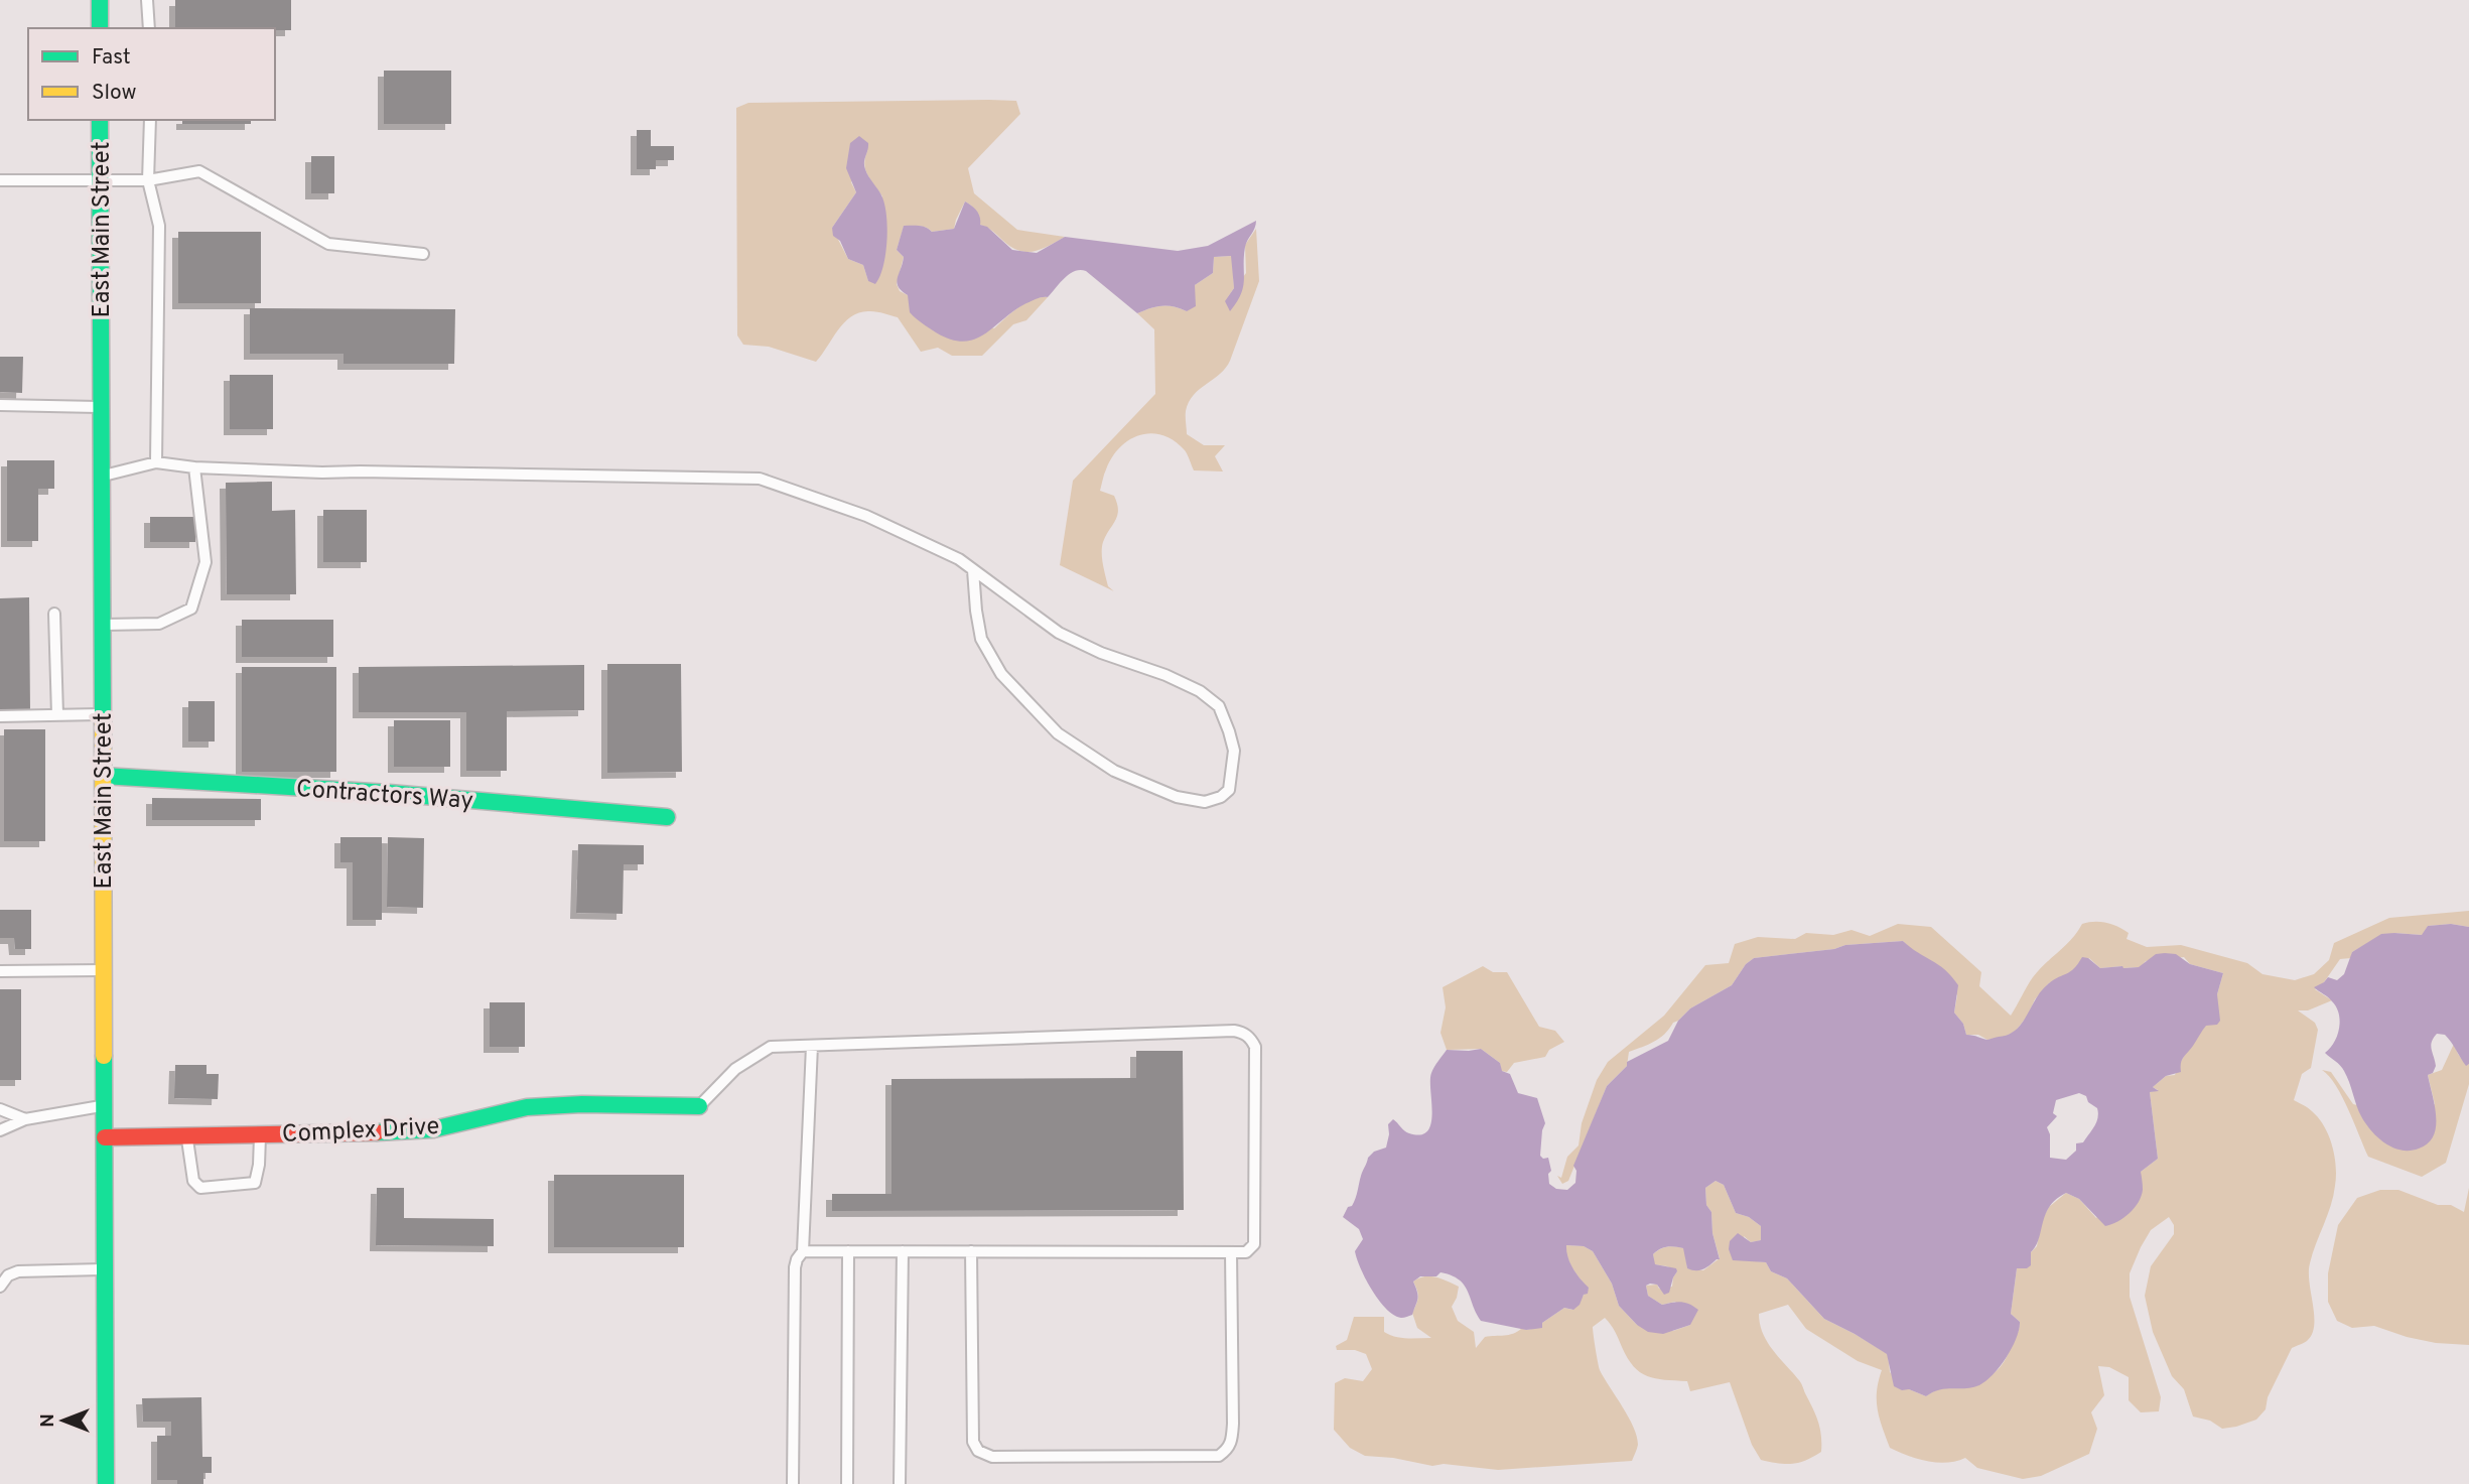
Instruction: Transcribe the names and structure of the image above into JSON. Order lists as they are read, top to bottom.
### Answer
{
  "streets": {
    "main road": ["East Main Street", "Contractors Way", "Complex Drive"]
  },
  "crossings": [
    ["East Main Street", "Contractors Way"],
    ["East Main Street", "Complex Drive"]
  ],
  "legend": ["Fast", "Slow"],
  "north": "left"
}
